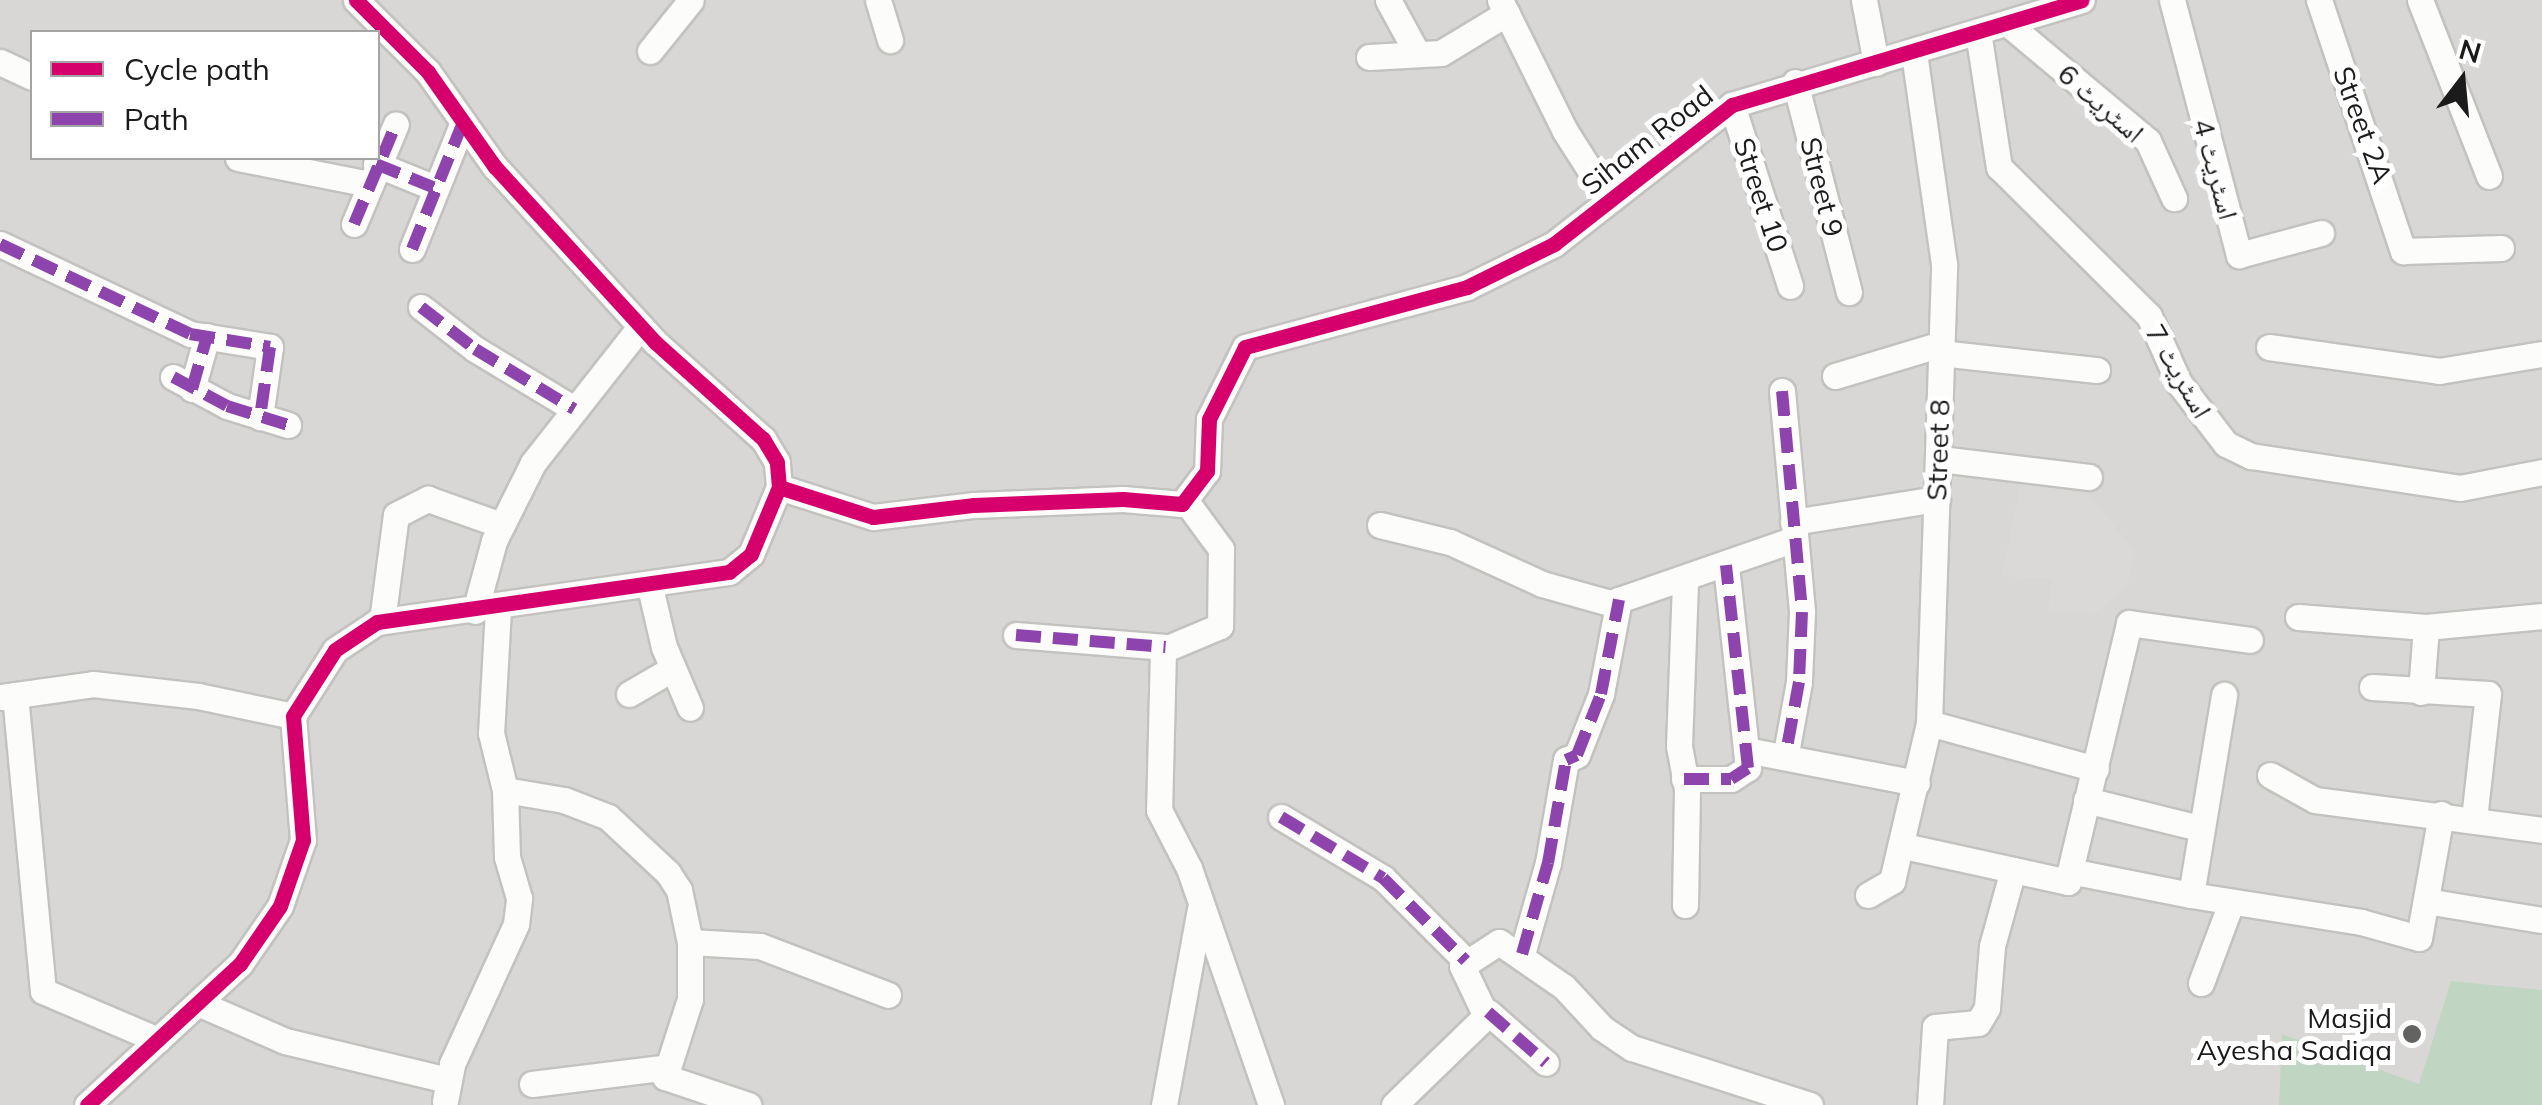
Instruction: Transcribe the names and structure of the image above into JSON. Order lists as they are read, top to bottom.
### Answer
{
  "streets": {
    "street": [
      "اسٹریٹ 6",
      "Street 2A",
      "Siham Road",
      "اسٹریٹ 4",
      "Street 9",
      "Street 10",
      "اسٹریٹ 7",
      "Street 8"
    ]
  },
  "crossings": [
    ["اسٹریٹ 6", "Siham Road"],
    ["Siham Road", "Street 9"],
    ["Siham Road", "Street 10"],
    ["Siham Road", "اسٹریٹ 7"],
    ["Siham Road", "Street 8"]
  ],
  "places": ["Masjid Ayesha Sadiqa"],
  "legend": ["Cycle path", "Path"],
  "north": "top"
}
